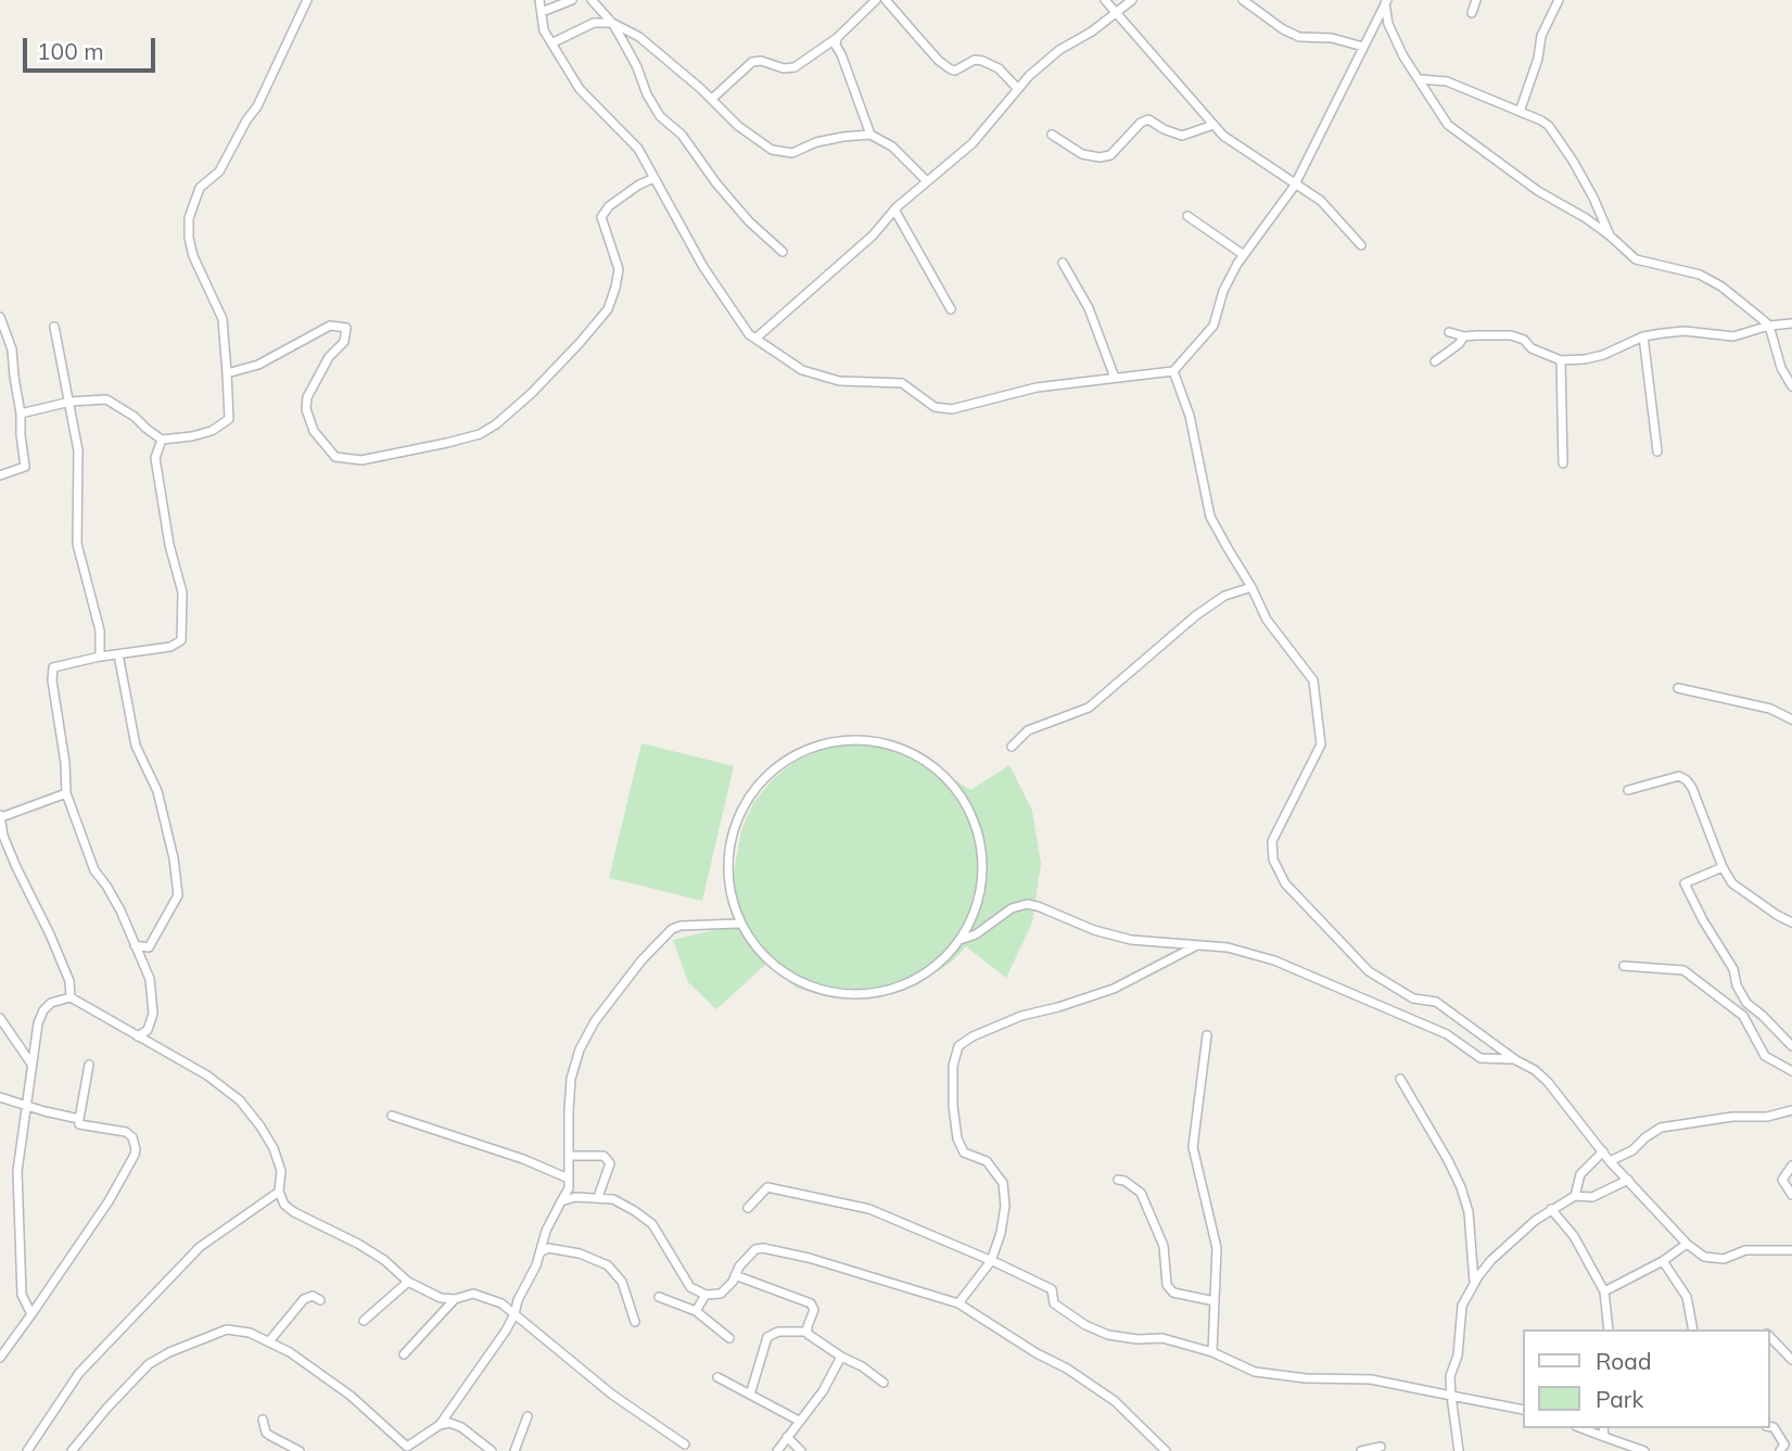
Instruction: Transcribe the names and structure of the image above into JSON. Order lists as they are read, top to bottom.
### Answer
{
  "legend": ["Road", "Park"],
  "scale_bar": "100 m"
}
